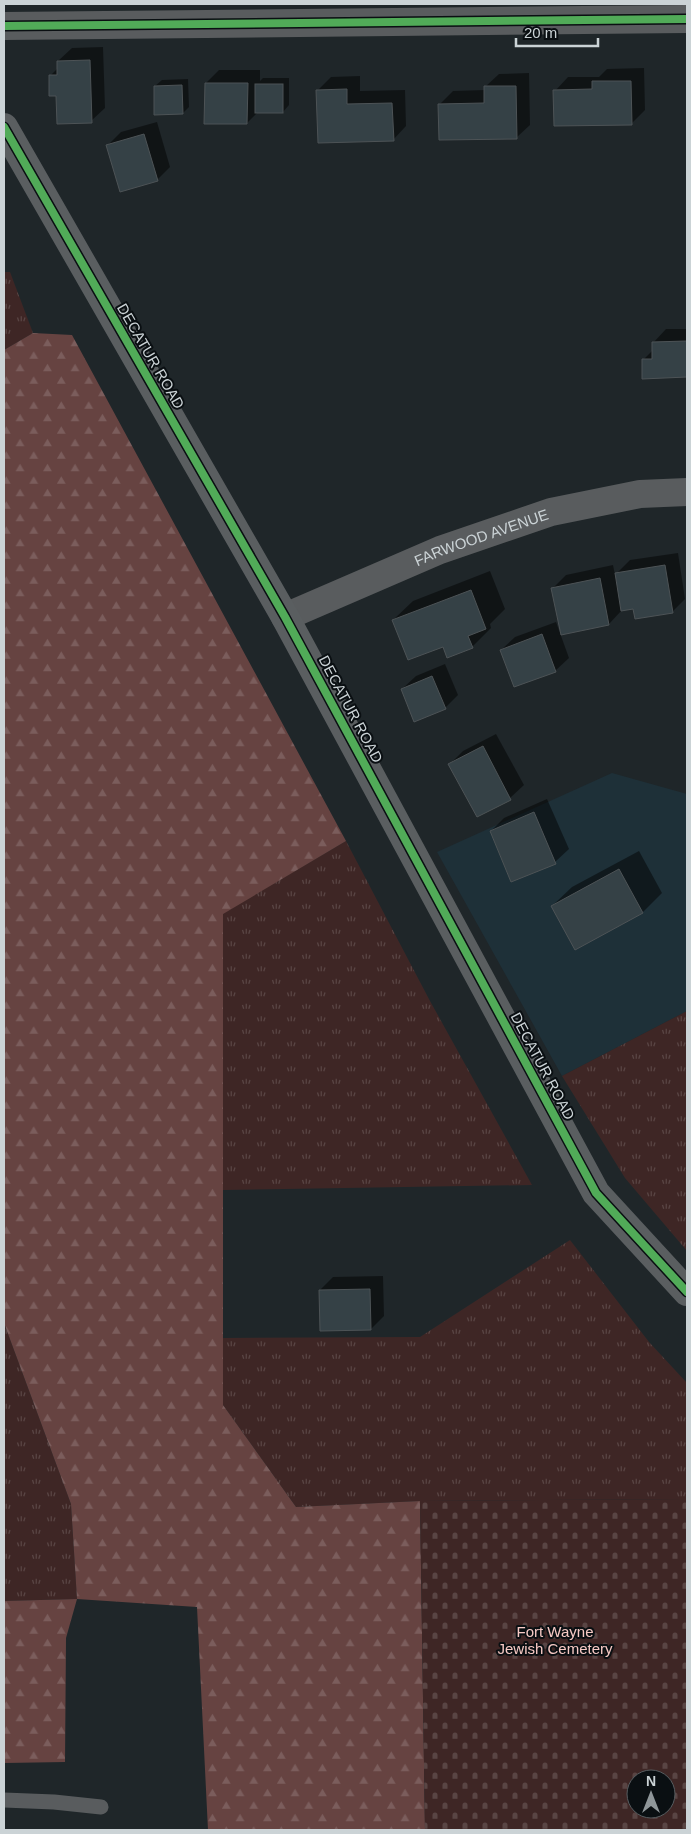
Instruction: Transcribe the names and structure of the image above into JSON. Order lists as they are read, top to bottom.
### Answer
{
  "streets": {
    "street": ["DECATUR ROAD", "FARWOOD AVENUE"]
  },
  "crossings": [
    ["DECATUR ROAD", "FARWOOD AVENUE"]
  ],
  "parks": ["Fort Wayne Jewish Cemetery"],
  "scale_bar": "20 m",
  "north": "top"
}
